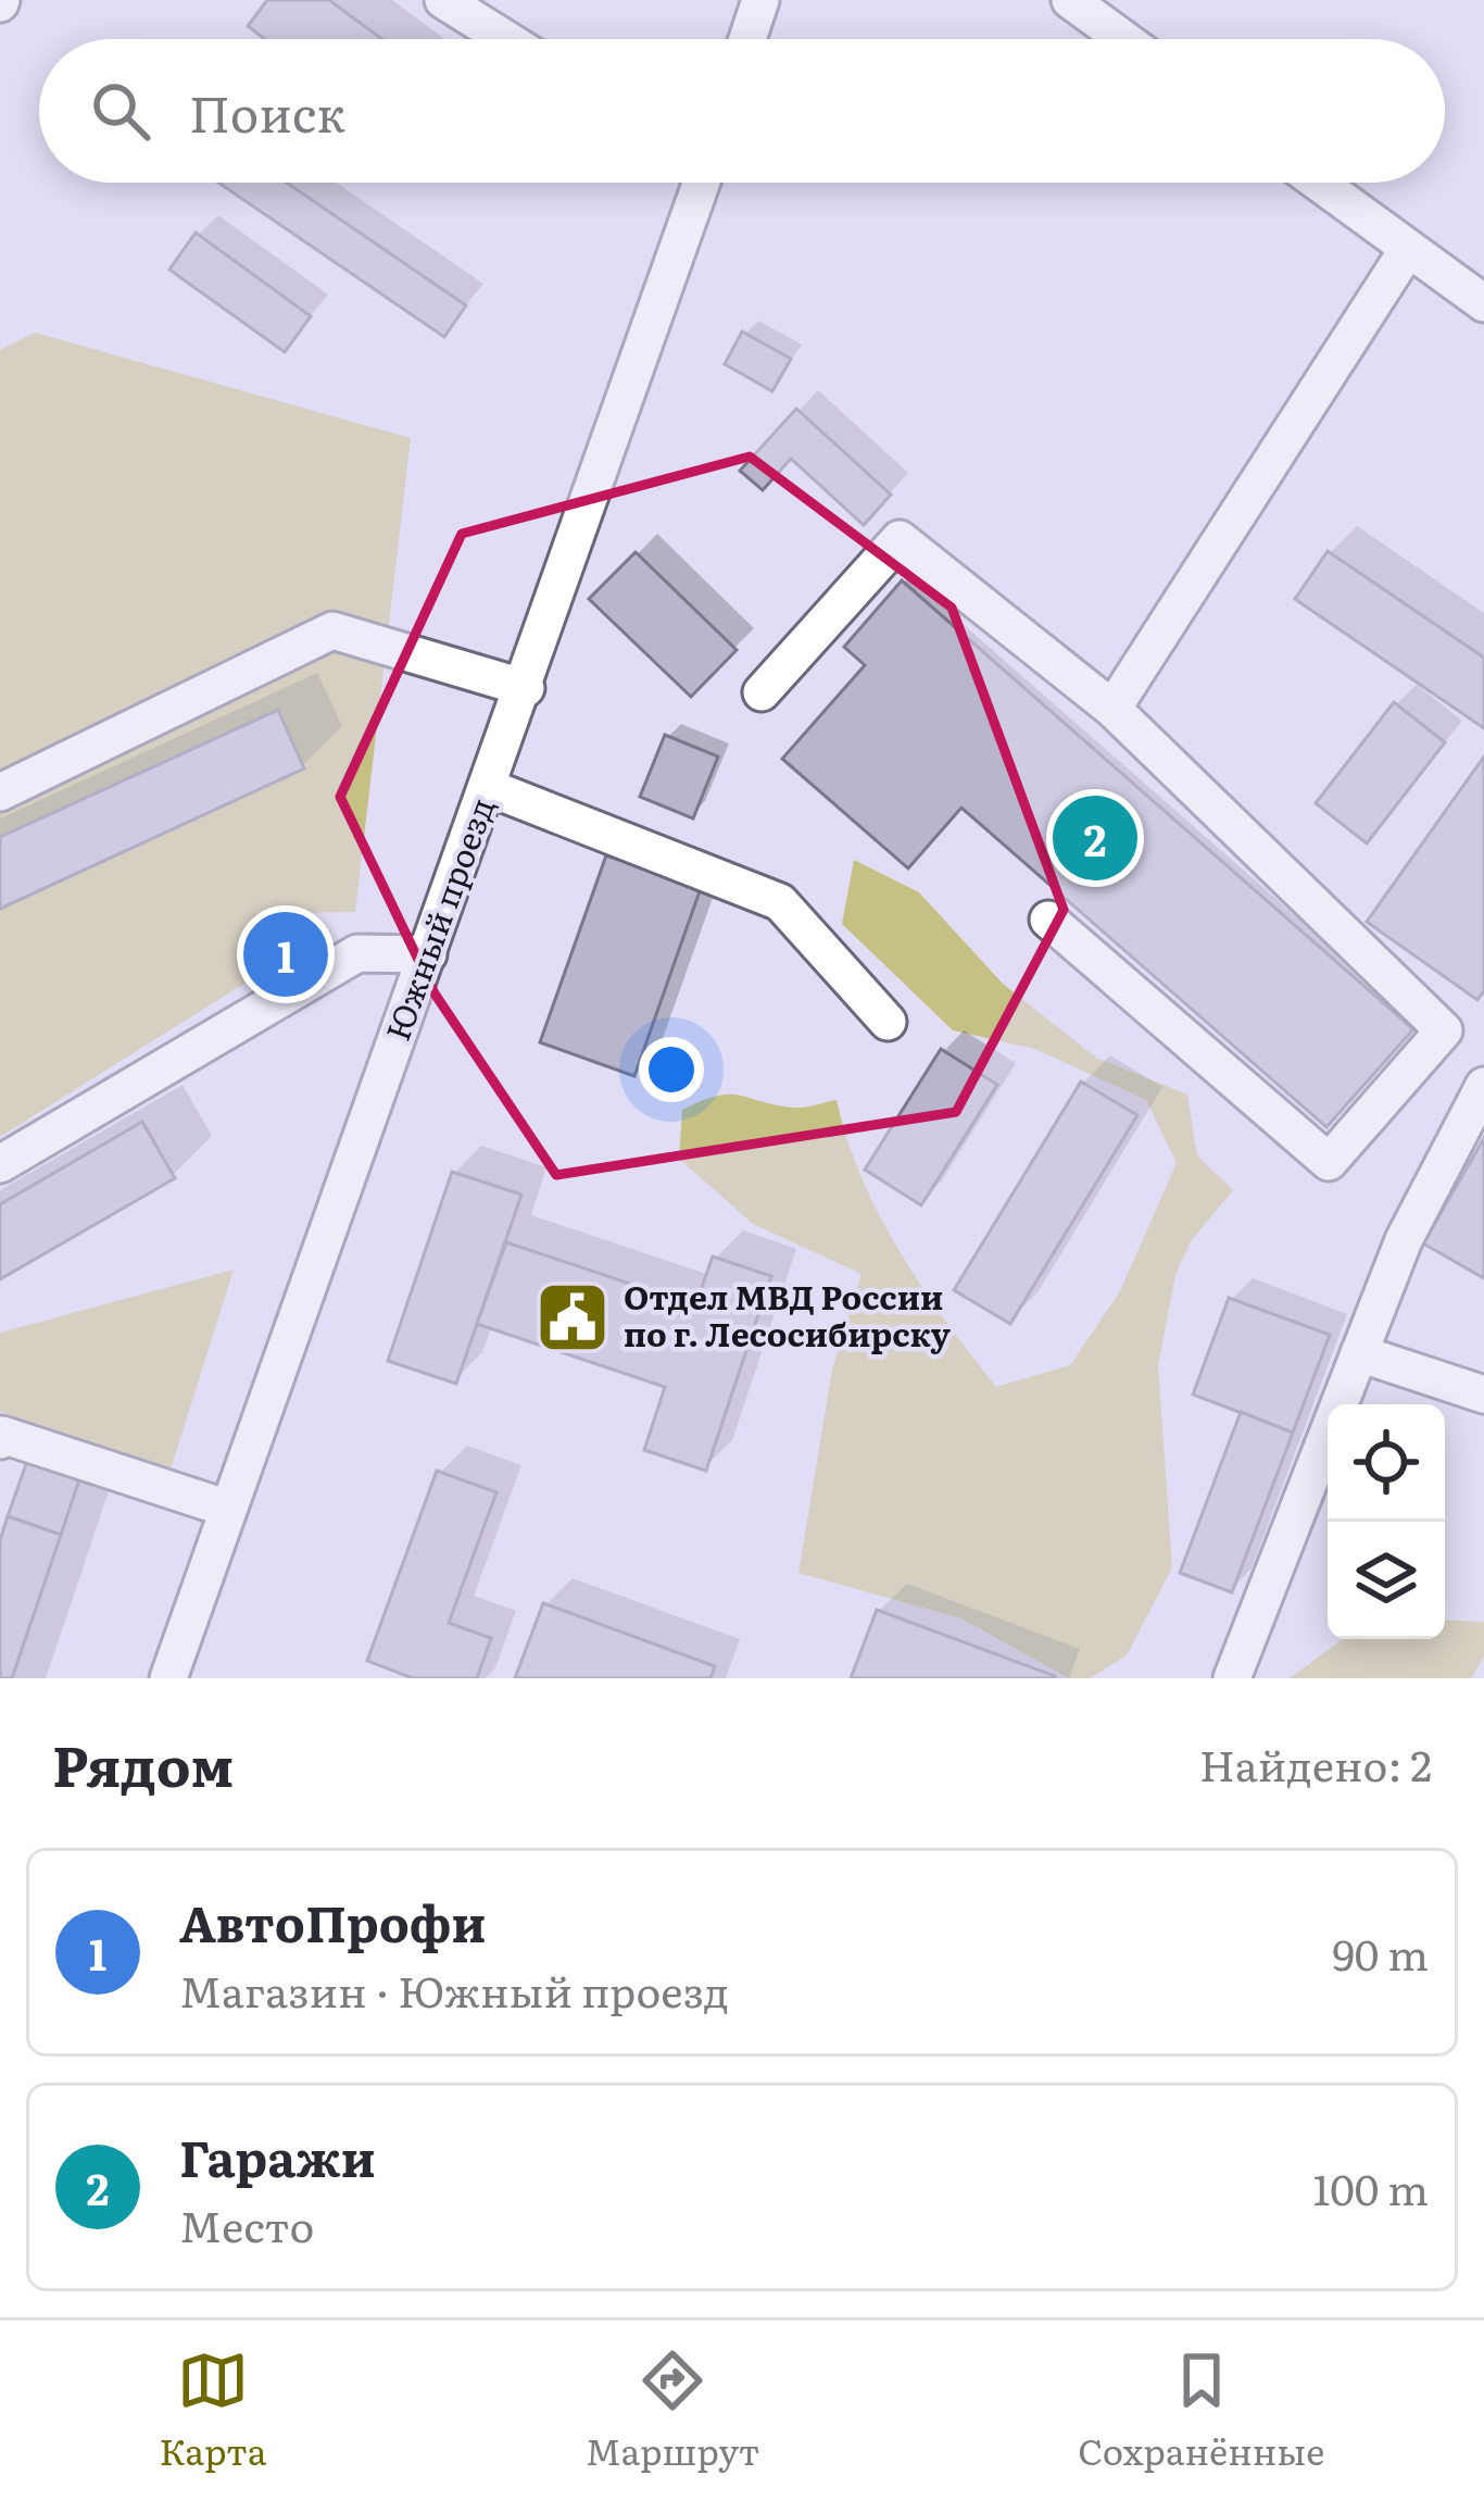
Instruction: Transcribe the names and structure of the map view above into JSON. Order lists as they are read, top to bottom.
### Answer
{
  "streets": {
    "street": ["Южный проезд"]
  },
  "places": {
    "public building": ["Отдел МВД России по г. Лесосибирску"]
  },
  "page": {
    "search": "Поиск",
    "pins": ["2", "1"],
    "heading": ["Рядом", "Найдено: 2"],
    "list": [
      {
        "mark": "1",
        "name": "АвтоПрофи",
        "note": "Магазин · Южный проезд",
        "value": "90 m"
      },
      {
        "mark": "2",
        "name": "Гаражи",
        "note": "Место",
        "value": "100 m"
      }
    ],
    "nav": ["Карта", "Маршрут", "Сохранённые"]
  }
}
